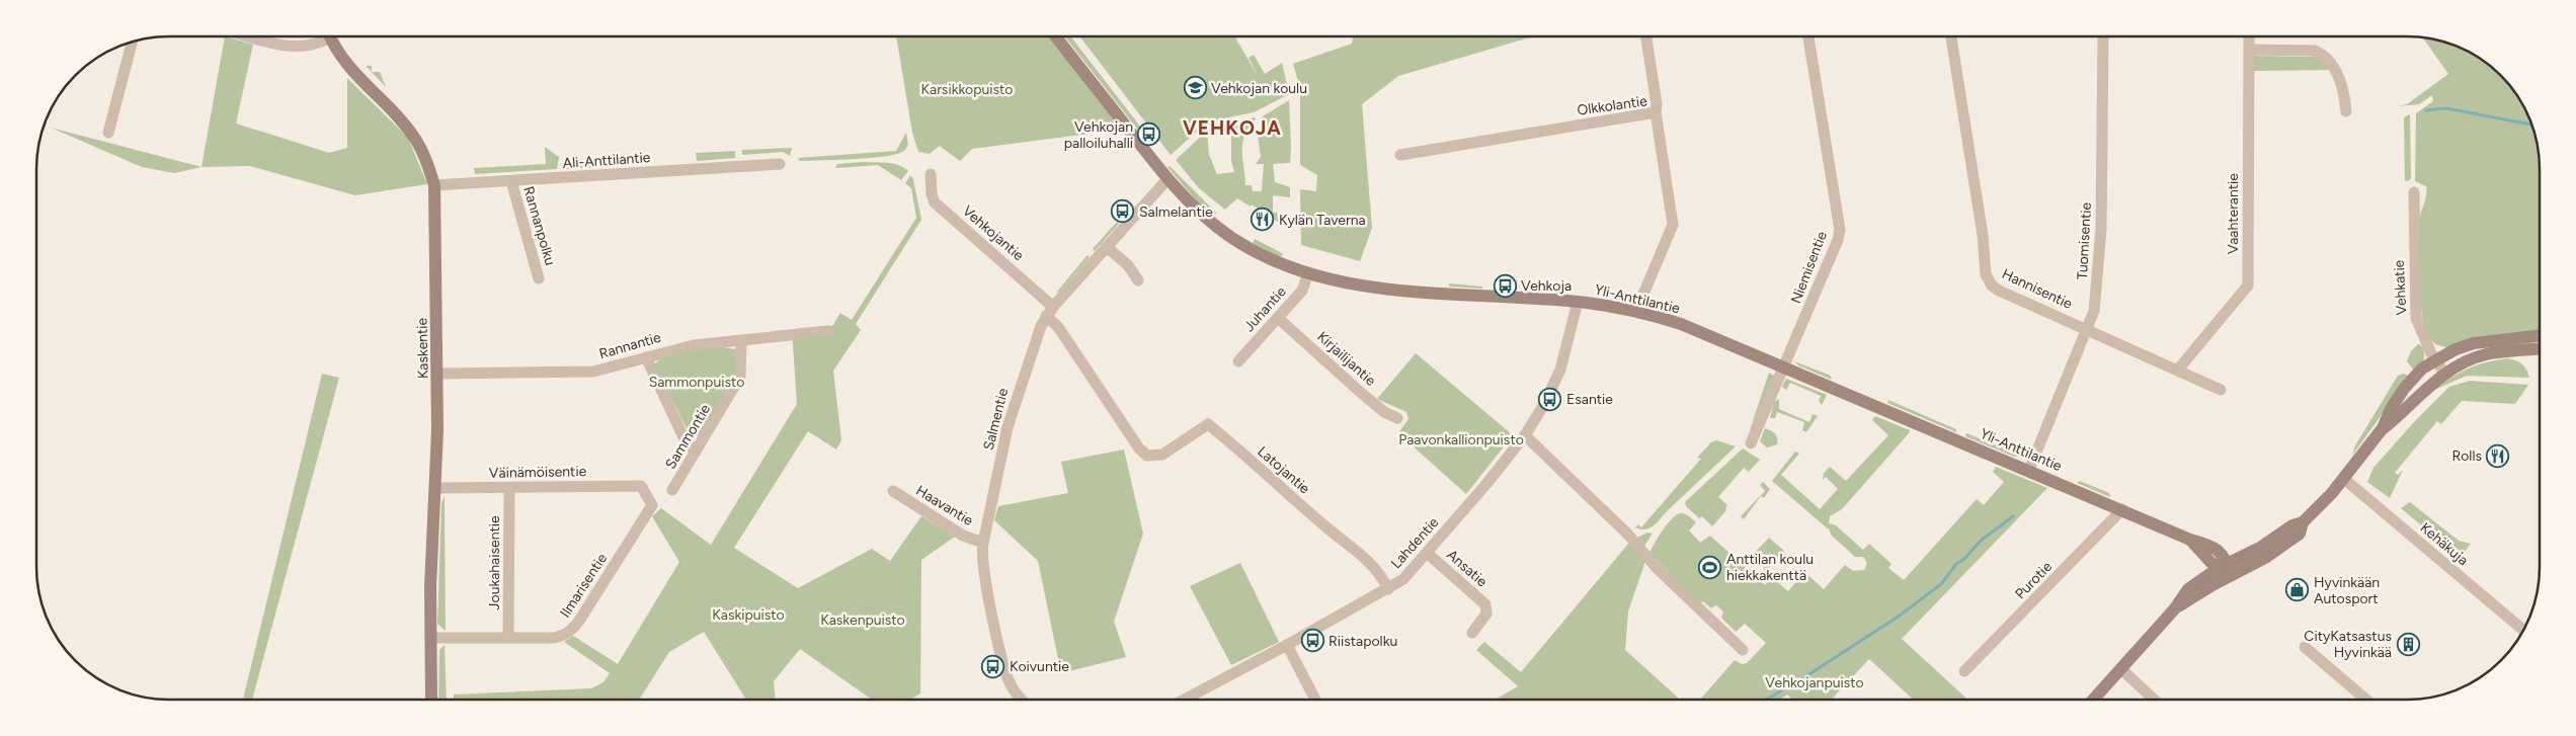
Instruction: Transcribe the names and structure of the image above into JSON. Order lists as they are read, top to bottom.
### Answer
{
  "streets": {
    "street": [
      "Olkkolantie",
      "Ali-Anttilantie",
      "Vaahterantie",
      "Rannanpolku",
      "Vehkojantie",
      "Tuomisentie",
      "Niemisentie",
      "Vehkatie",
      "Hannisentie",
      "Yli-Anttilantie",
      "Juhantie",
      "Rannantie",
      "Kaskentie",
      "Kirjailijantie",
      "Salmentie",
      "Sammontie",
      "Latojantie",
      "Väinämöisentie",
      "Haavantie",
      "Lahdentie",
      "Kehäkuja",
      "Joukahaisentie",
      "Ansatie",
      "Purotie",
      "Ilmarisentie"
    ]
  },
  "crossings": [
    ["Olkkolantie", "Yli-Anttilantie"],
    ["Ali-Anttilantie", "Rannanpolku"],
    ["Ali-Anttilantie", "Kaskentie"],
    ["Vaahterantie", "Hannisentie"],
    ["Vehkojantie", "Salmentie"],
    ["Tuomisentie", "Hannisentie"],
    ["Tuomisentie", "Yli-Anttilantie"],
    ["Niemisentie", "Yli-Anttilantie"],
    ["Yli-Anttilantie", "Juhantie"],
    ["Yli-Anttilantie", "Salmentie"],
    ["Yli-Anttilantie", "Lahdentie"],
    ["Yli-Anttilantie", "Purotie"],
    ["Juhantie", "Kirjailijantie"],
    ["Rannantie", "Kaskentie"],
    ["Rannantie", "Sammontie"],
    ["Kaskentie", "Väinämöisentie"],
    ["Kaskentie", "Ilmarisentie"],
    ["Salmentie", "Latojantie"],
    ["Salmentie", "Haavantie"],
    ["Latojantie", "Lahdentie"],
    ["Väinämöisentie", "Joukahaisentie"],
    ["Väinämöisentie", "Ilmarisentie"],
    ["Lahdentie", "Ansatie"],
    ["Joukahaisentie", "Ilmarisentie"]
  ],
  "districts": ["VEHKOJA"],
  "parks": [
    "Karsikkopuisto",
    "Sammonpuisto",
    "Paavonkallionpuisto",
    "Kaskipuisto",
    "Kaskenpuisto",
    "Vehkojanpuisto"
  ],
  "places": {
    "school or university": ["Vehkojan koulu"],
    "bus stop": [
      "Vehkojan palloiluhalli",
      "Salmelantie",
      "Vehkoja",
      "Esantie",
      "Riistapolku",
      "Koivuntie"
    ],
    "restaurant": ["Kylän Taverna", "Rolls"],
    "sports": ["Anttilan koulu hiekkakenttä"],
    "shop": ["Hyvinkään Autosport"],
    "building": ["CityKatsastus Hyvinkää"]
  }
}
